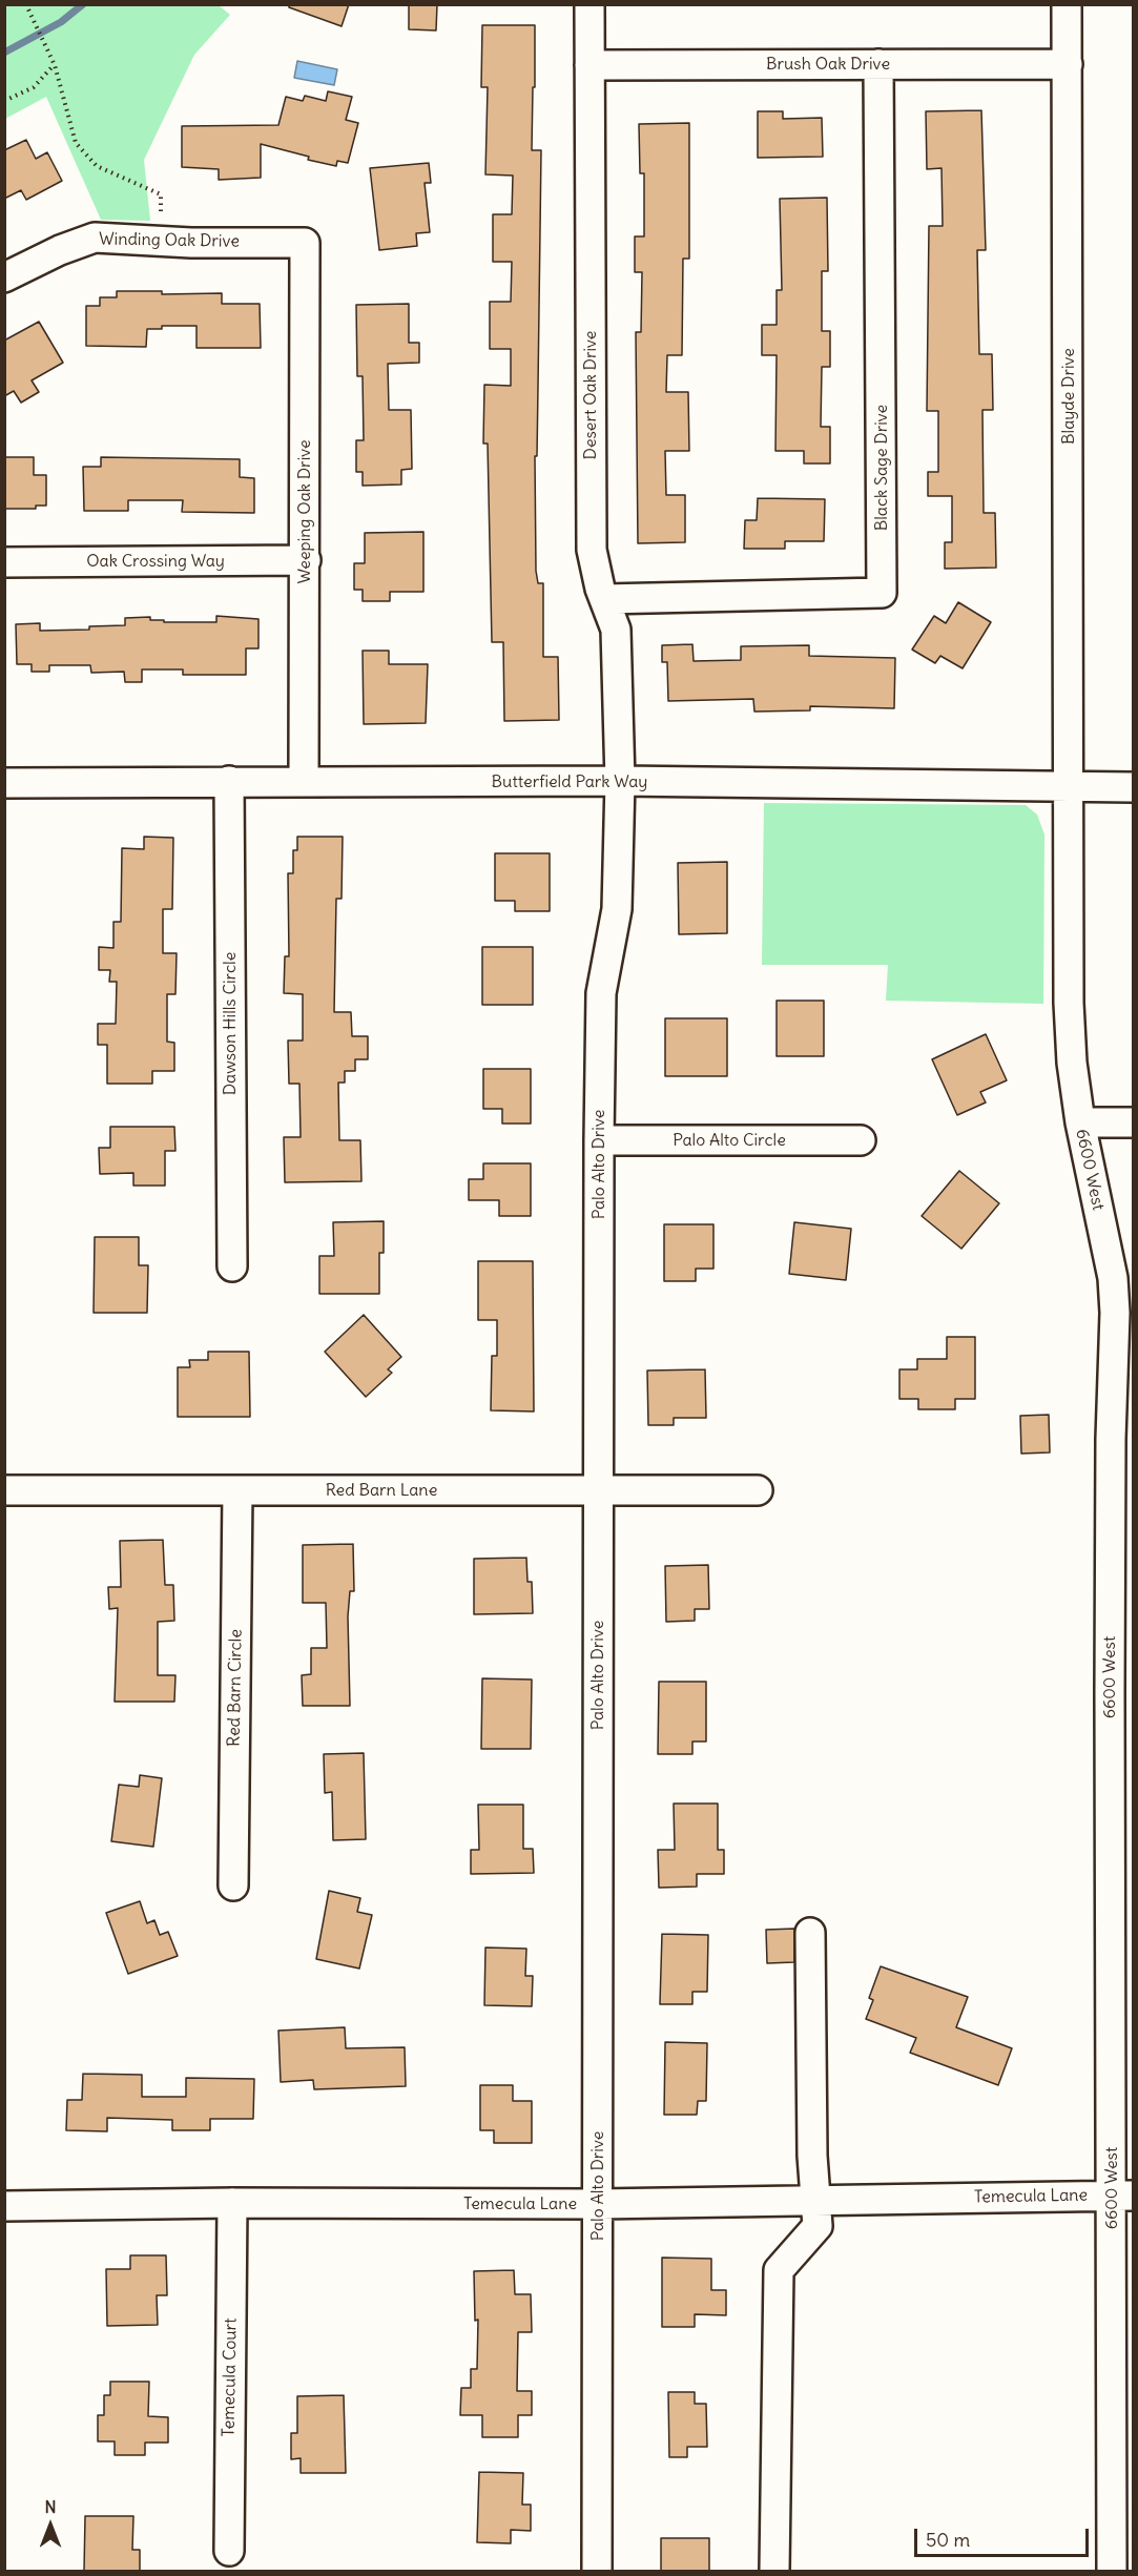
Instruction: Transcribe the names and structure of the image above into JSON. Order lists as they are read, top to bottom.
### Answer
{
  "streets": {
    "street": [
      "Brush Oak Drive",
      "Winding Oak Drive",
      "Desert Oak Drive",
      "Blayde Drive",
      "Black Sage Drive",
      "Weeping Oak Drive",
      "Oak Crossing Way",
      "Butterfield Park Way",
      "Dawson Hills Circle",
      "Palo Alto Circle",
      "Palo Alto Drive",
      "6600 West",
      "Red Barn Lane",
      "Red Barn Circle",
      "Temecula Lane",
      "Temecula Court"
    ]
  },
  "crossings": [
    ["Brush Oak Drive", "Desert Oak Drive"],
    ["Brush Oak Drive", "Blayde Drive"],
    ["Brush Oak Drive", "Black Sage Drive"],
    ["Winding Oak Drive", "Weeping Oak Drive"],
    ["Desert Oak Drive", "Black Sage Drive"],
    ["Desert Oak Drive", "Butterfield Park Way"],
    ["Desert Oak Drive", "Palo Alto Drive"],
    ["Blayde Drive", "Butterfield Park Way"],
    ["Blayde Drive", "6600 West"],
    ["Weeping Oak Drive", "Oak Crossing Way"],
    ["Weeping Oak Drive", "Butterfield Park Way"],
    ["Butterfield Park Way", "Dawson Hills Circle"],
    ["Butterfield Park Way", "Palo Alto Drive"],
    ["Butterfield Park Way", "6600 West"],
    ["Palo Alto Circle", "Palo Alto Drive"],
    ["Palo Alto Drive", "Red Barn Lane"],
    ["Palo Alto Drive", "Temecula Lane"],
    ["6600 West", "Temecula Lane"],
    ["Red Barn Lane", "Red Barn Circle"],
    ["Temecula Lane", "Temecula Court"]
  ],
  "scale_bar": "50 m",
  "north": "top"
}
